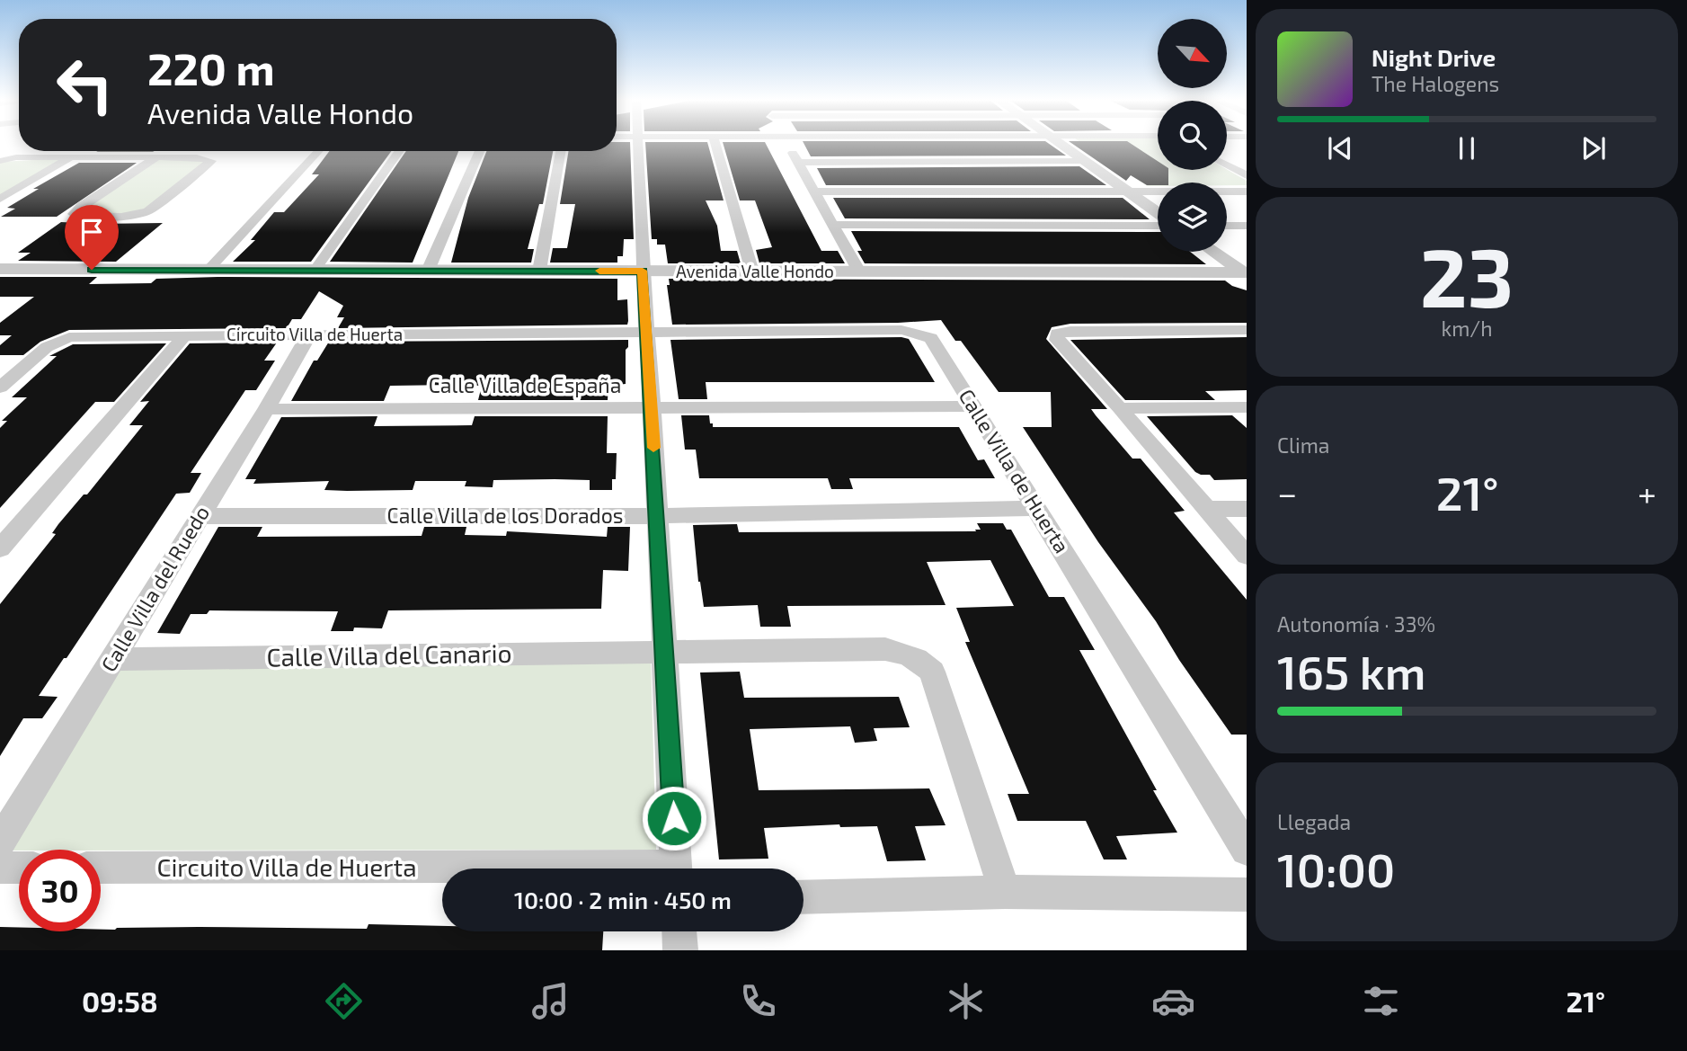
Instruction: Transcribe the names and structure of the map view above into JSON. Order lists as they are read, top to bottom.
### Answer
{
  "streets": {
    "street": [
      "Avenida Valle Hondo",
      "Circuito Villa de Huerta",
      "Calle Villa de España",
      "Calle Villa de Huerta",
      "Calle Villa de los Dorados",
      "Calle Villa del Ruedo",
      "Calle Villa del Canario"
    ]
  },
  "crossings": [
    ["Circuito Villa de Huerta", "Calle Villa de Huerta"],
    ["Circuito Villa de Huerta", "Calle Villa del Ruedo"],
    ["Calle Villa de España", "Calle Villa de Huerta"],
    ["Calle Villa de España", "Calle Villa del Ruedo"],
    ["Calle Villa de Huerta", "Calle Villa de los Dorados"],
    ["Calle Villa de los Dorados", "Calle Villa del Ruedo"],
    ["Calle Villa del Ruedo", "Calle Villa del Canario"]
  ],
  "north": "bottom right",
  "page": {
    "turn": ["220 m", "Avenida Valle Hondo"],
    "song": ["Night Drive", "The Halogens"],
    "tile": [
      ["23", "km/h"],
      "Clima",
      ["Autonomía · 33%", "165 km"],
      ["Llegada", "10:00"]
    ],
    "heat": ["−", "21°", "+"],
    "limit": "30",
    "trip": "10:00 · 2 min · 450 m",
    "tabs": ["09:58", "21°"]
  }
}
